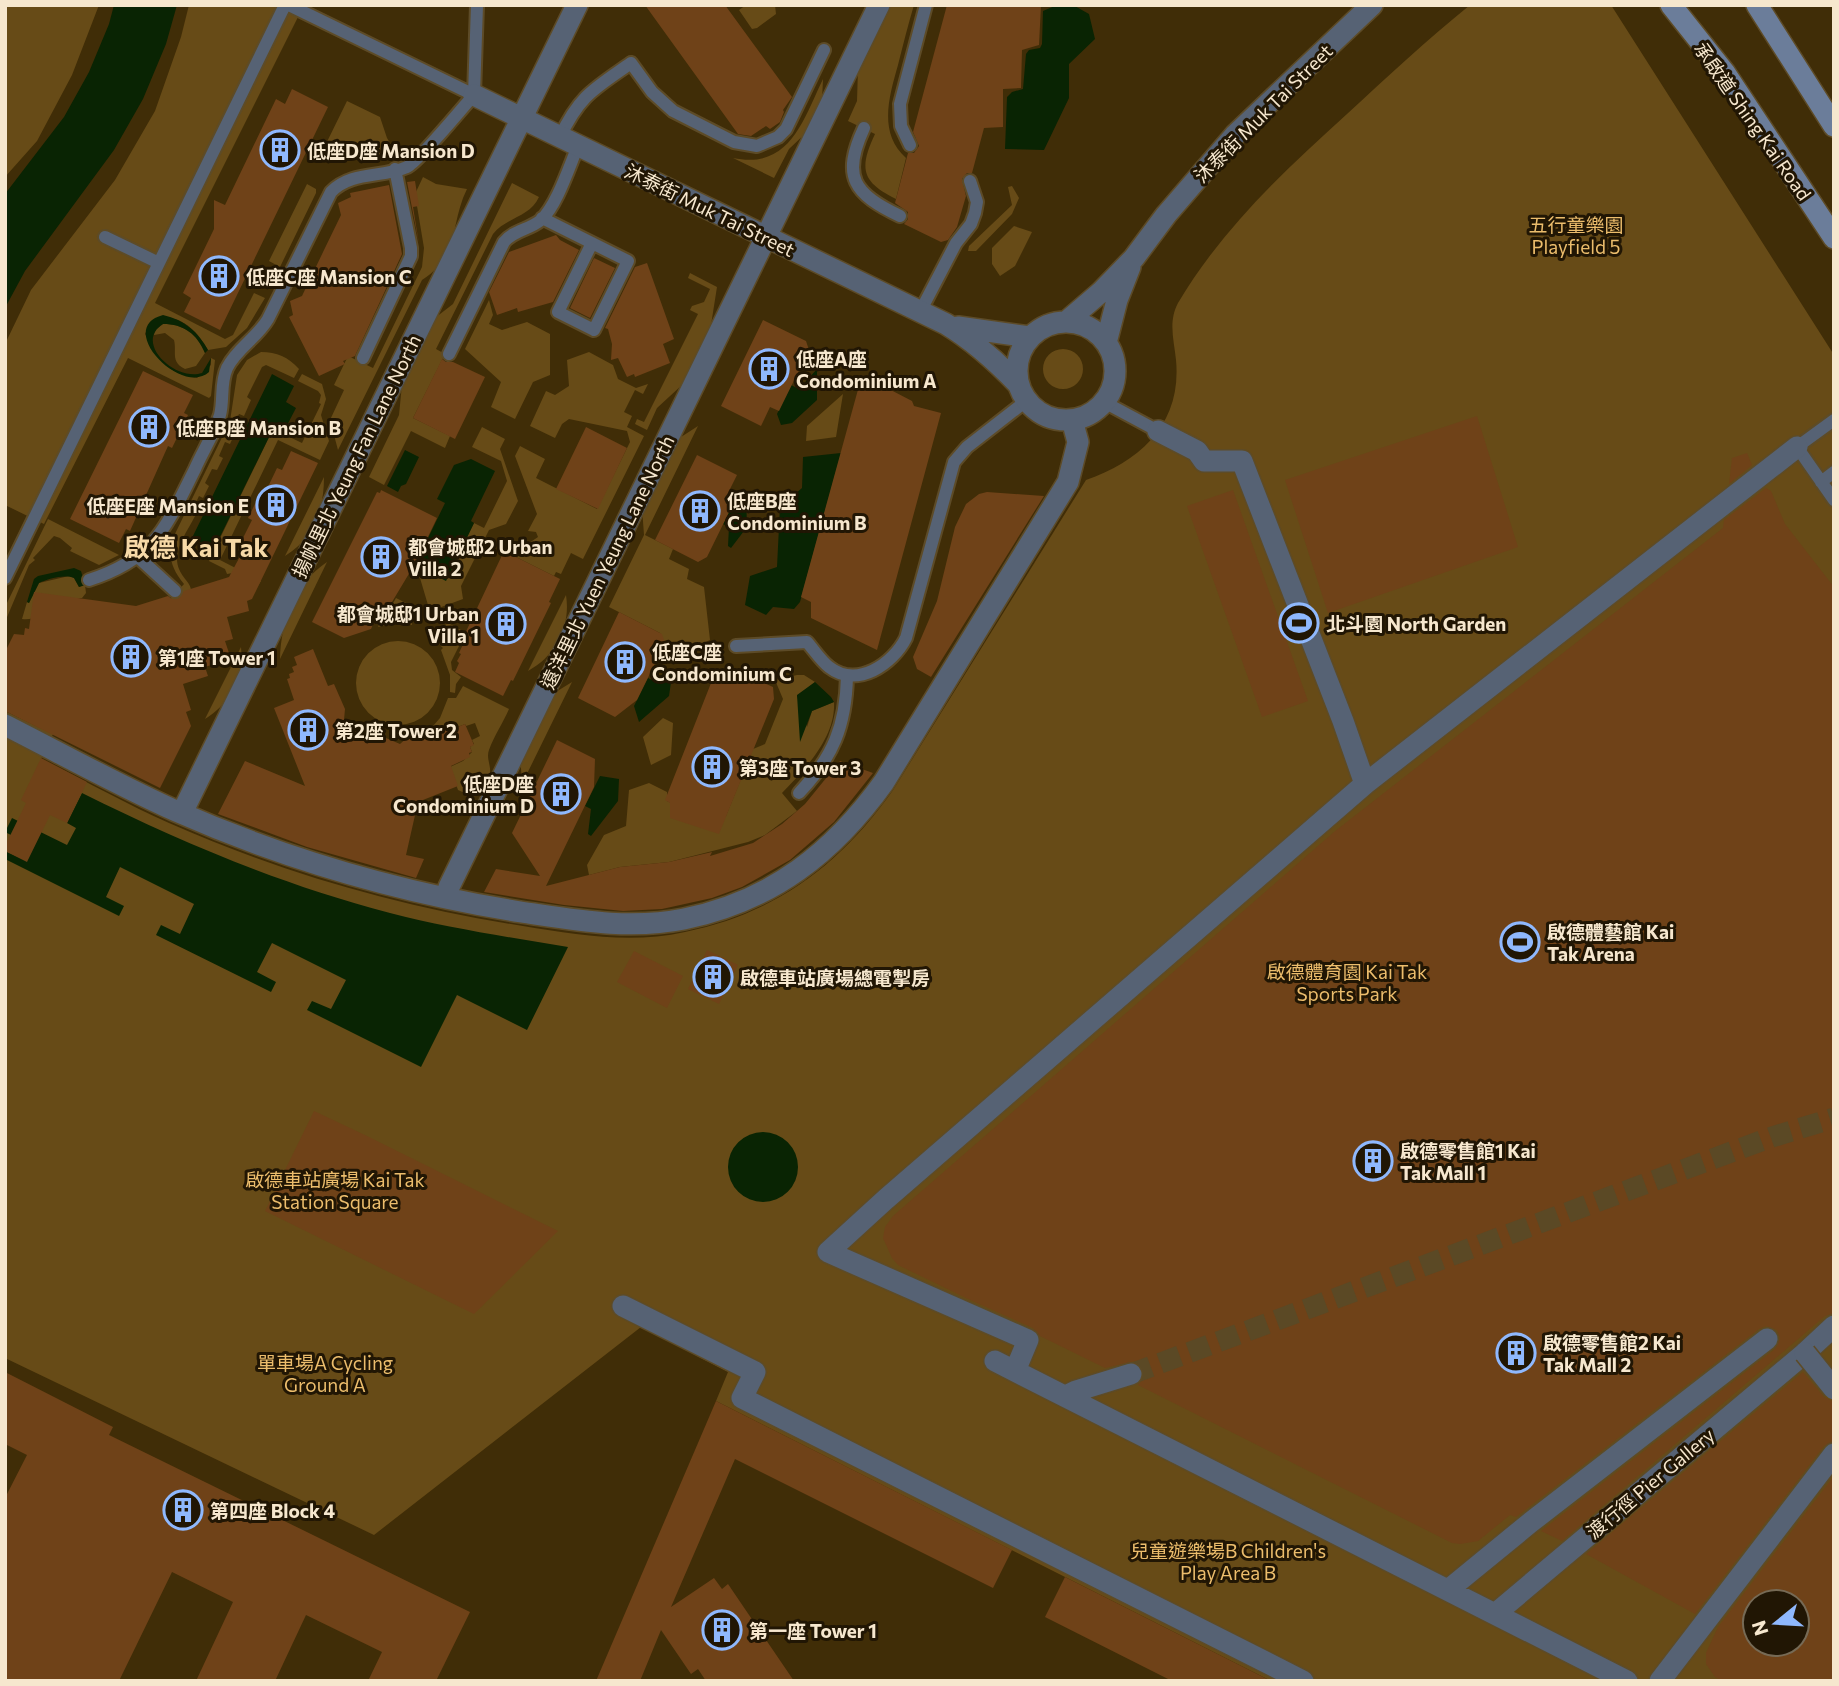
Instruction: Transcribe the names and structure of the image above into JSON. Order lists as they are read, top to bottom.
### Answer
{
  "streets": {
    "main road": ["承啟道 Shing Kai Road"],
    "street": [
      "沐泰街 Muk Tai Street",
      "揚帆里北 Yeung Fan Lane North",
      "遠洋里北 Yuen Yeung Lane North",
      "渡行徑 Pier Gallery"
    ]
  },
  "crossings": [
    ["沐泰街 Muk Tai Street", "揚帆里北 Yeung Fan Lane North"],
    ["沐泰街 Muk Tai Street", "遠洋里北 Yuen Yeung Lane North"]
  ],
  "districts": ["啟德 Kai Tak"],
  "parks": [
    "五行童樂園 Playfield 5",
    "啟德體育園 Kai Tak Sports Park",
    "啟德車站廣場 Kai Tak Station Square",
    "單車場A Cycling Ground A",
    "兒童遊樂場B Children's Play Area B"
  ],
  "places": {
    "building": [
      "低座D座 Mansion D",
      "低座C座 Mansion C",
      "低座A座 Condominium A",
      "低座B座 Mansion B",
      "低座E座 Mansion E",
      "低座B座 Condominium B",
      "都會城邸2 Urban Villa 2",
      "都會城邸1 Urban Villa 1",
      "第1座 Tower 1",
      "低座C座 Condominium C",
      "第2座 Tower 2",
      "第3座 Tower 3",
      "低座D座 Condominium D",
      "啟德車站廣場總電掣房",
      "啟德零售館1 Kai Tak Mall 1",
      "啟德零售館2 Kai Tak Mall 2",
      "第四座 Block 4",
      "第一座 Tower 1"
    ],
    "sports": ["北斗園 North Garden", "啟德體藝館 Kai Tak Arena"]
  },
  "north": "left"
}
